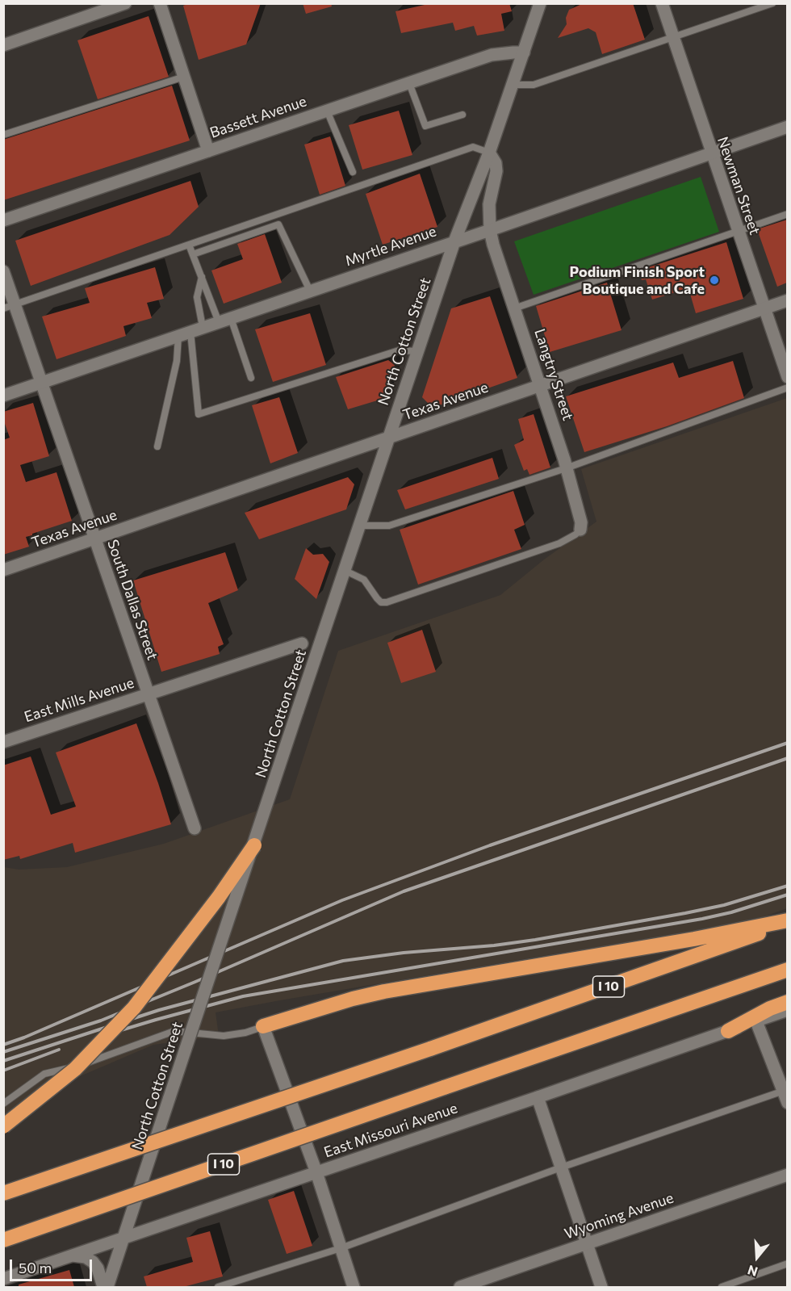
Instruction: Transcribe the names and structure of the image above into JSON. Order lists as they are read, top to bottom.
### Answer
{
  "streets": {
    "highway": ["I 10"],
    "street": [
      "Bassett Avenue",
      "Newman Street",
      "Myrtle Avenue",
      "North Cotton Street",
      "Langtry Street",
      "Texas Avenue",
      "South Dallas Street",
      "East Mills Avenue",
      "East Missouri Avenue",
      "Wyoming Avenue"
    ]
  },
  "crossings": [
    ["Bassett Avenue", "North Cotton Street"],
    ["Newman Street", "Myrtle Avenue"],
    ["Newman Street", "Texas Avenue"],
    ["Myrtle Avenue", "North Cotton Street"],
    ["Myrtle Avenue", "Langtry Street"],
    ["Myrtle Avenue", "South Dallas Street"],
    ["North Cotton Street", "Texas Avenue"],
    ["North Cotton Street", "East Missouri Avenue"],
    ["Langtry Street", "Texas Avenue"],
    ["Texas Avenue", "South Dallas Street"],
    ["South Dallas Street", "East Mills Avenue"]
  ],
  "places": ["Podium Finish Sport Boutique and Cafe"],
  "scale_bar": "50 m",
  "north": "bottom"
}
